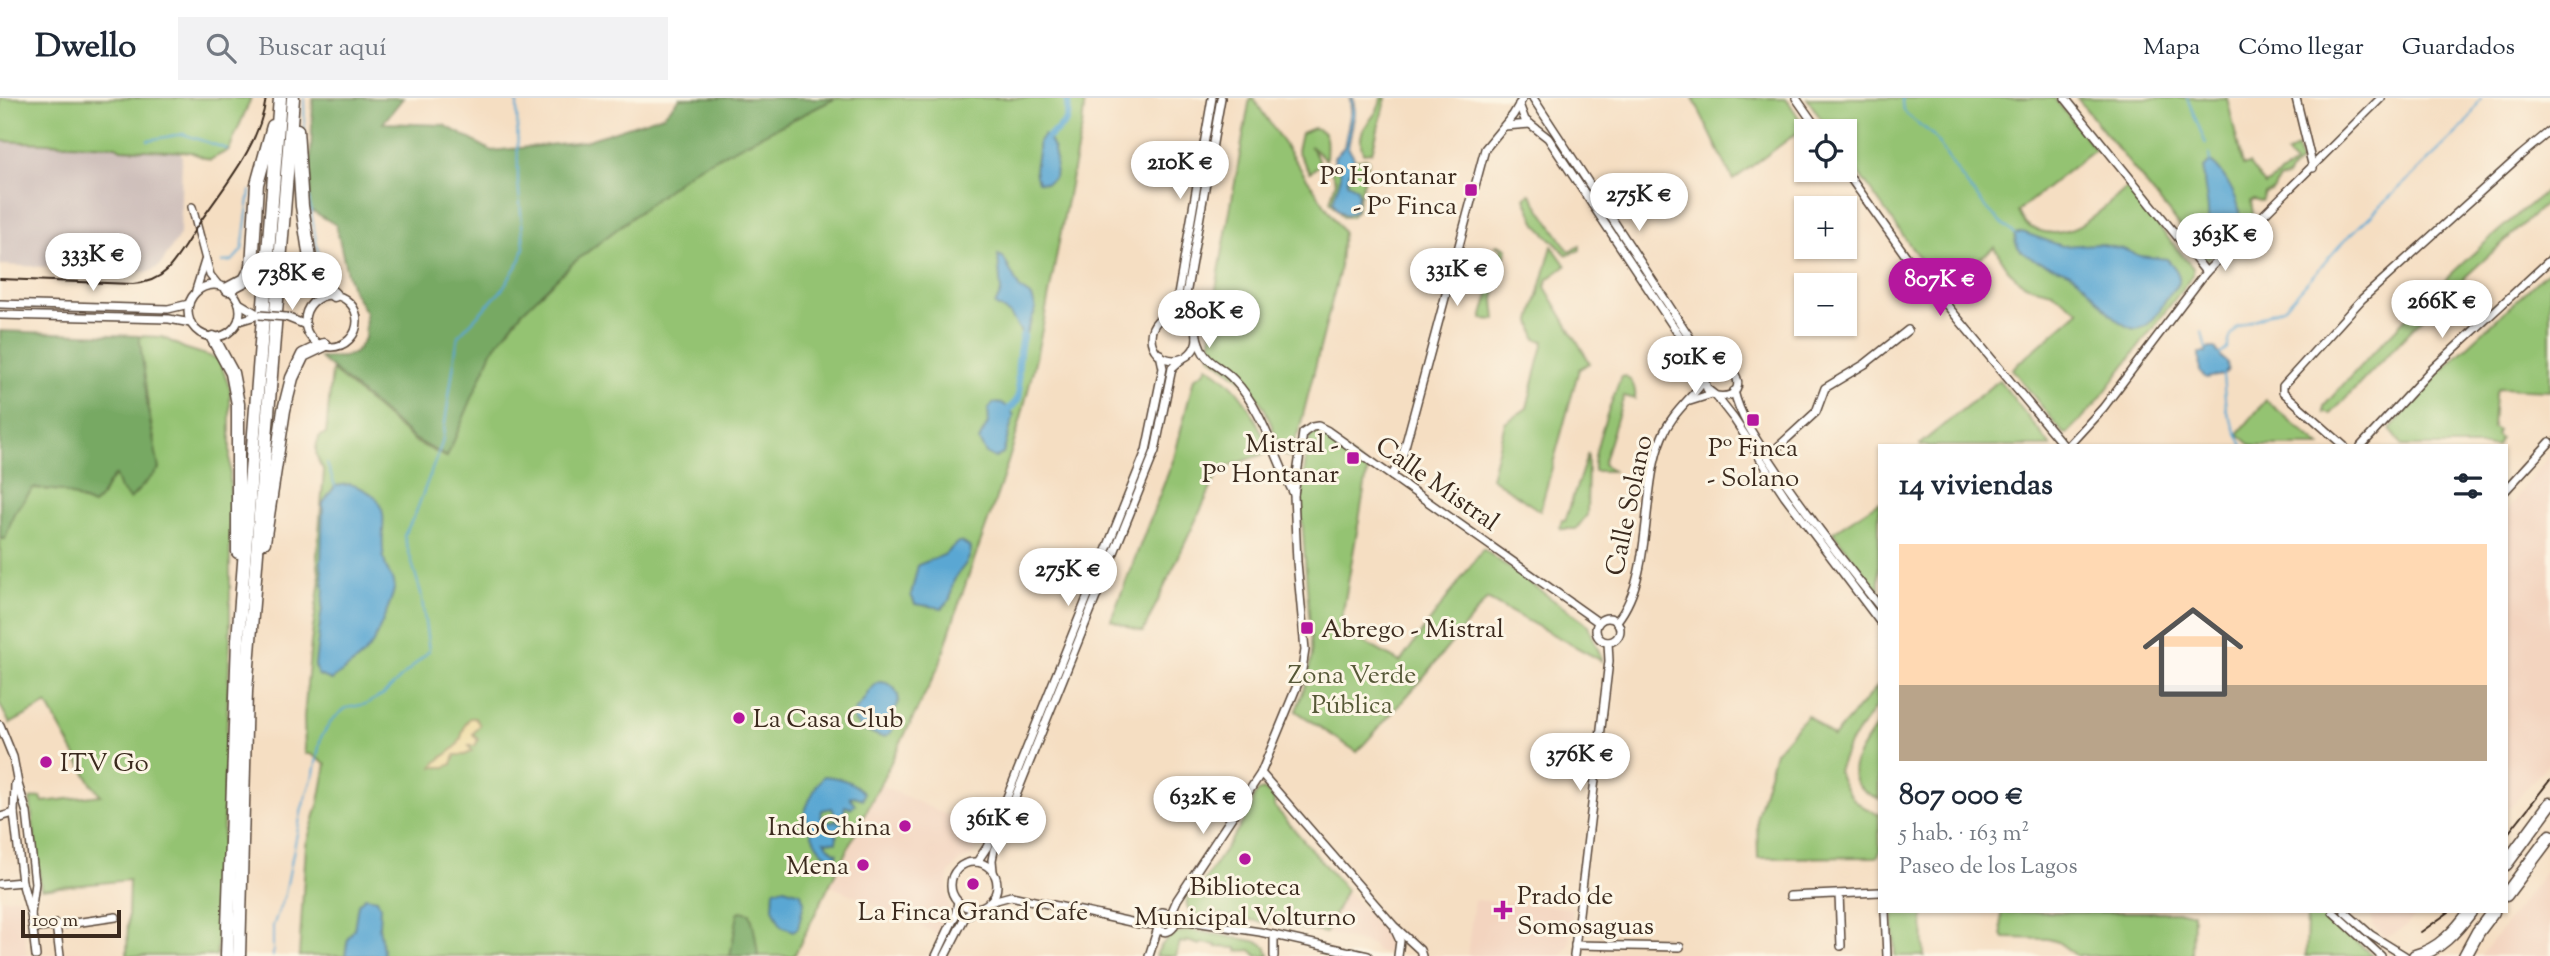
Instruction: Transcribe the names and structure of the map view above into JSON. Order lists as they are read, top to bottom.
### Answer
{
  "streets": {
    "street": ["Calle Mistral", "Calle Solano"]
  },
  "crossings": [
    ["Calle Mistral", "Calle Solano"]
  ],
  "parks": ["Zona Verde Pública"],
  "places": {
    "transit": [
      "Pº Hontanar - Pº Finca",
      "Pº Finca - Solano",
      "Mistral - Pº Hontanar",
      "Abrego - Mistral"
    ],
    "other": [
      "La Casa Club",
      "ITV Go",
      "IndoChina",
      "Biblioteca Municipal Volturno",
      "Mena",
      "La Finca Grand Cafe"
    ],
    "health": ["Prado de Somosaguas"]
  },
  "scale_bar": "100 m",
  "page": {
    "header": "Dwello",
    "search": "Buscar aquí",
    "nav": ["Mapa", "Cómo llegar", "Guardados"],
    "map_buttons": ["+", "−"],
    "price": [
      "210K €",
      "275K €",
      "363K €",
      "333K €",
      "331K €",
      "738K €",
      "807K €",
      "266K €",
      "280K €",
      "501K €",
      "275K €",
      "376K €",
      "632K €",
      "361K €"
    ],
    "heading": "14 viviendas",
    "list": [
      {
        "name": "807 000 €",
        "note": "5 hab. · 163 m² · Paseo de los Lagos"
      }
    ],
    "scale": "100 m"
  }
}
